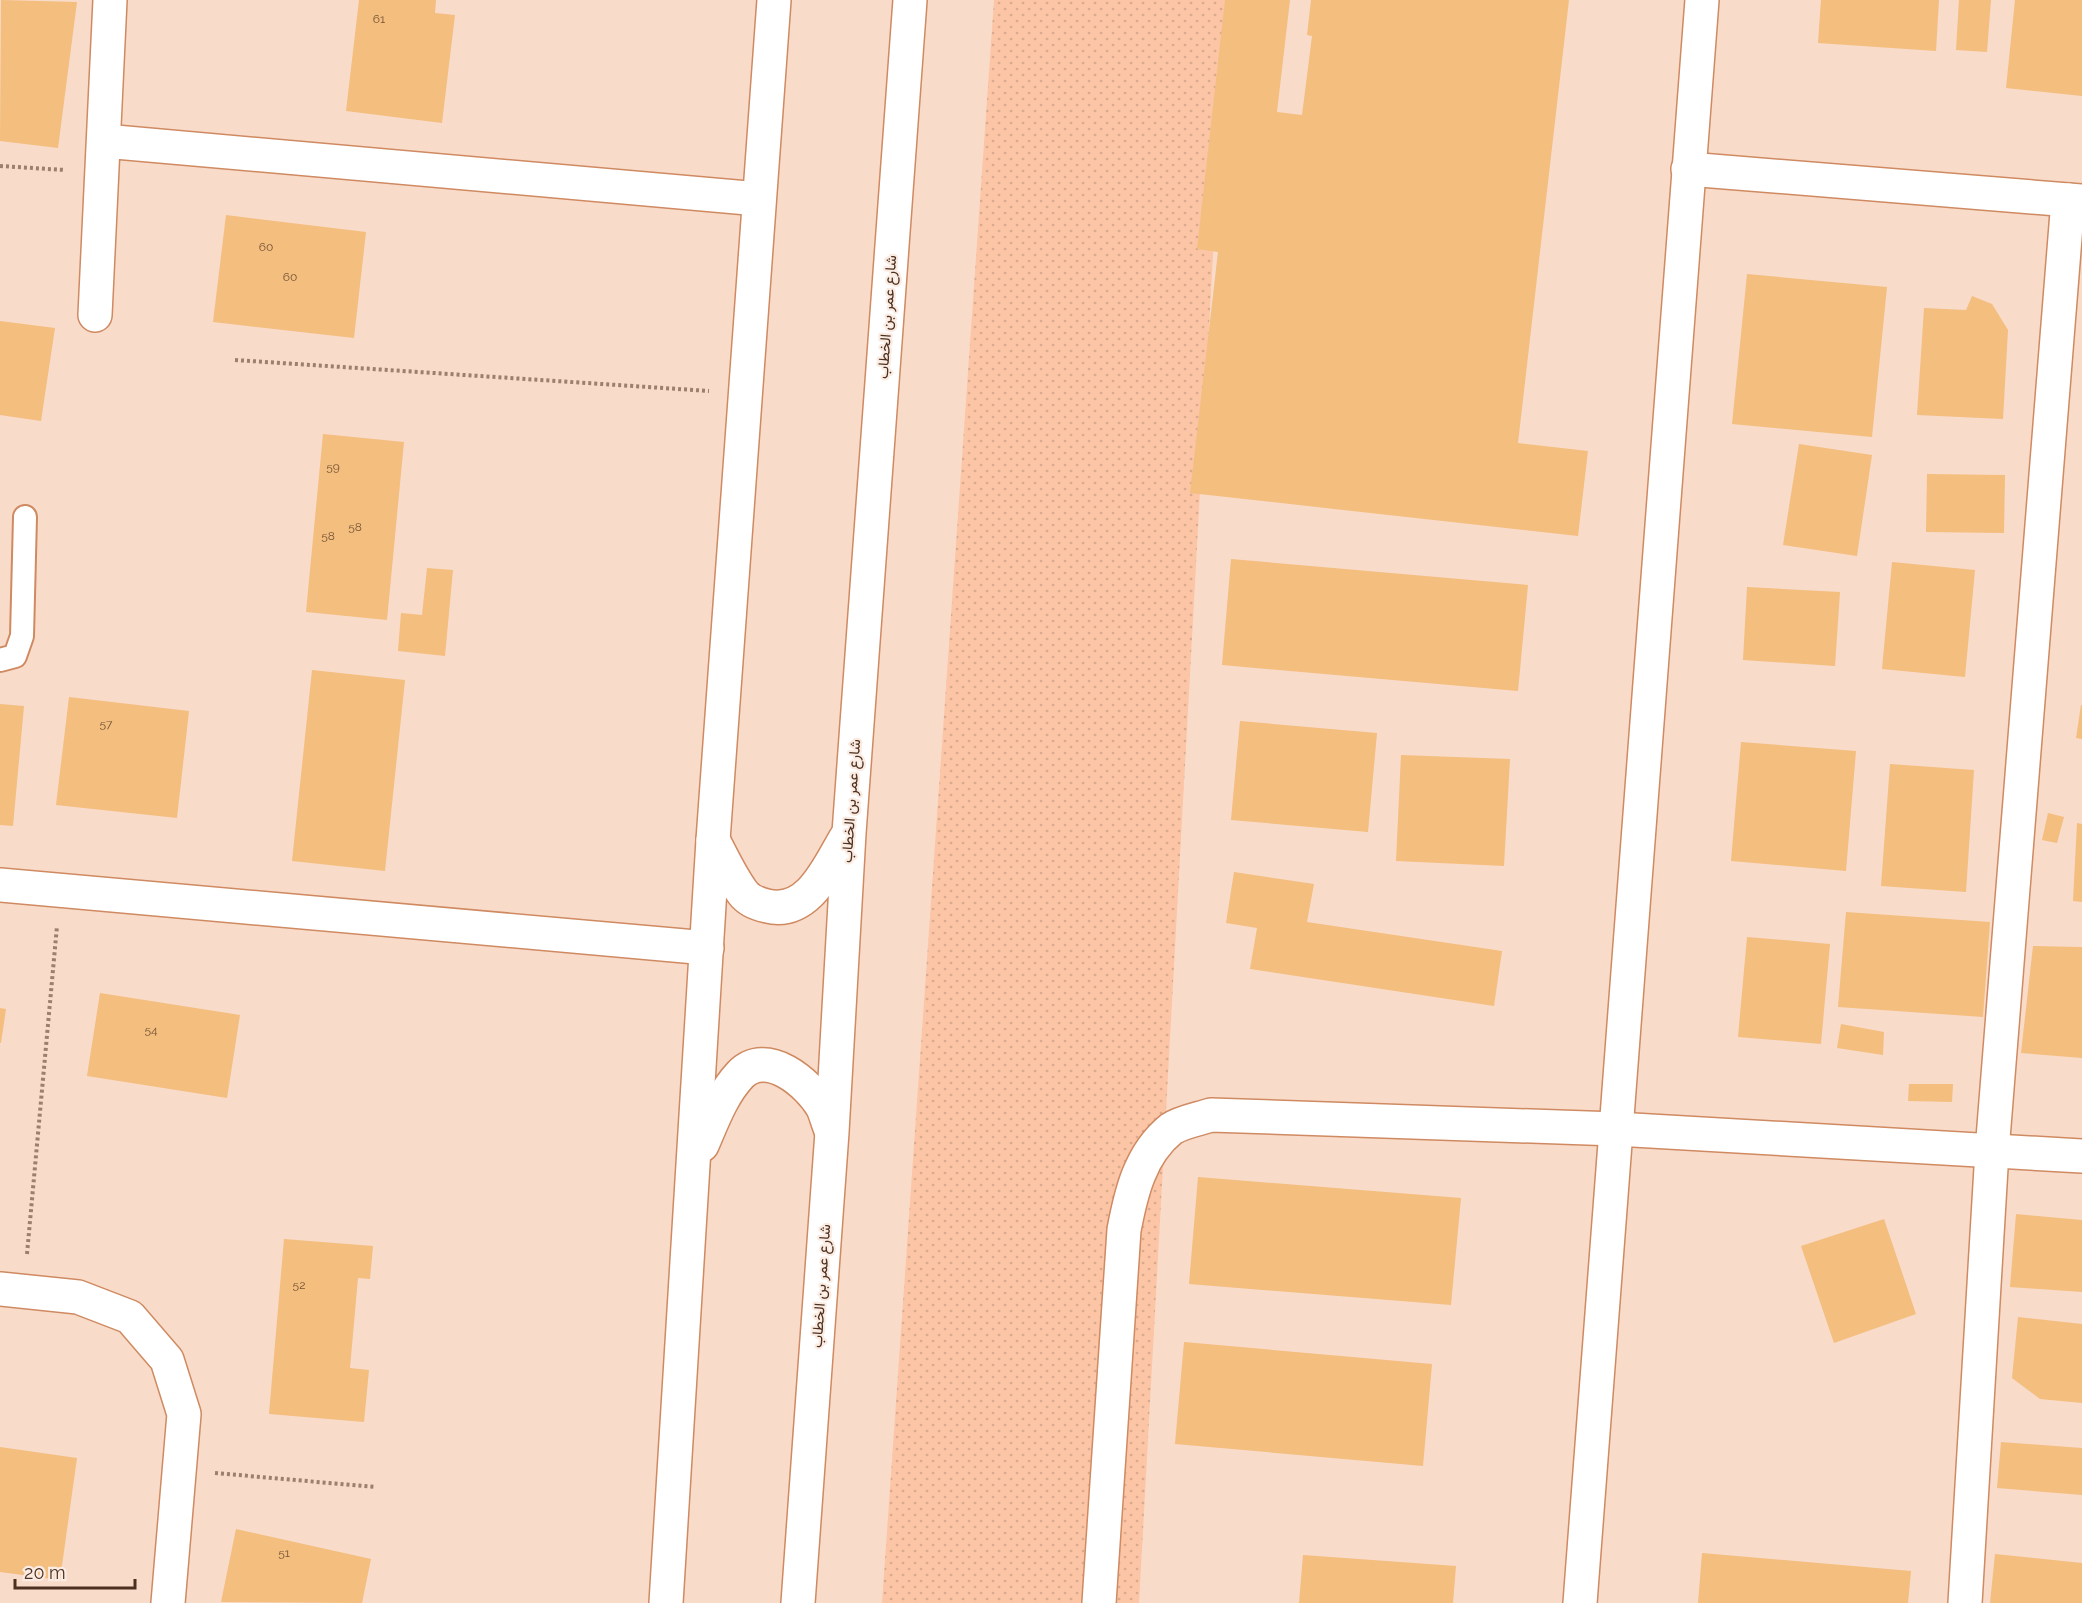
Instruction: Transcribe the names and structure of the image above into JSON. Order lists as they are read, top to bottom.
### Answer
{
  "streets": {
    "street": ["شارع عمر بن الخطاب"]
  },
  "house_numbers": [
    "61",
    "60",
    "60",
    "59",
    "58",
    "58",
    "57",
    "54",
    "52",
    "51"
  ],
  "scale_bar": "20 m"
}
